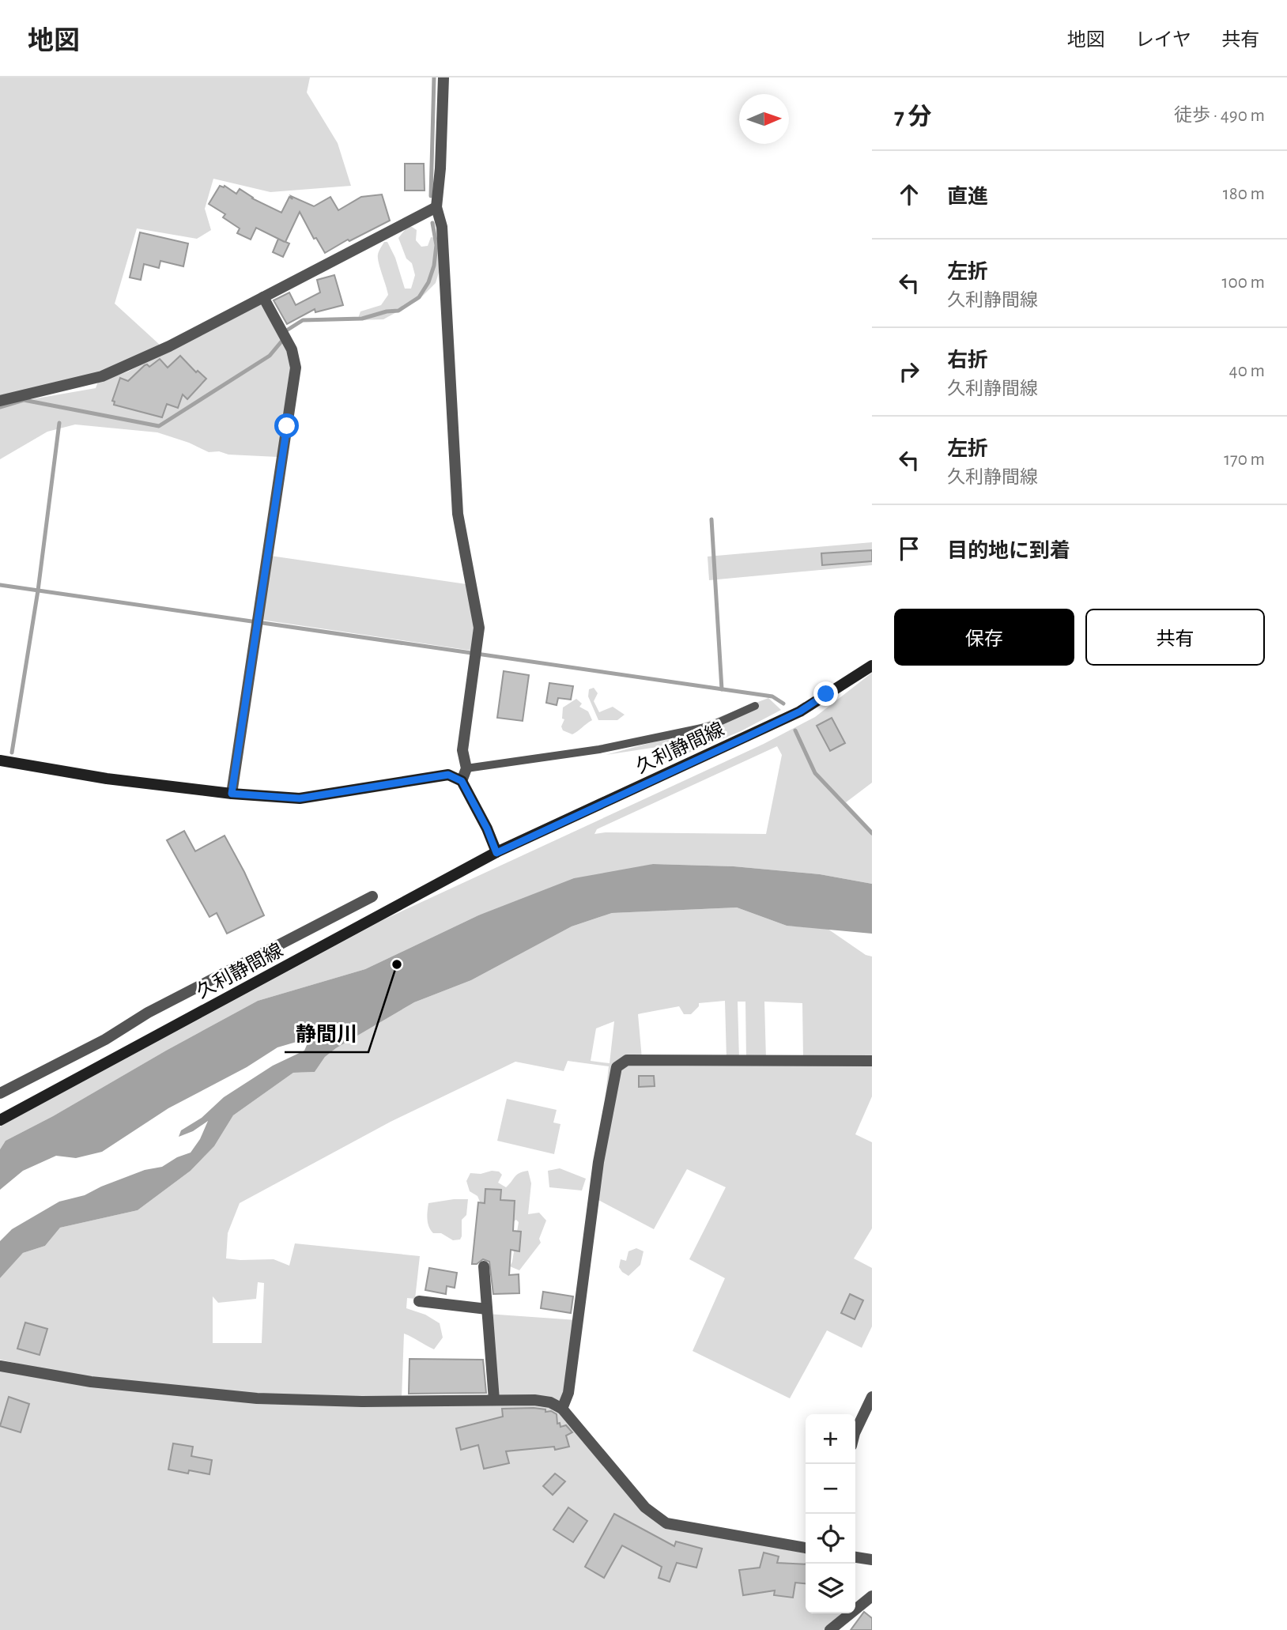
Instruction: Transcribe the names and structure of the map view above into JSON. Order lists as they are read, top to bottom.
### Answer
{
  "streets": {
    "main road": ["久利静間線"]
  },
  "places": ["静間川"],
  "north": "right",
  "page": {
    "header": "地図",
    "nav": ["地図", "レイヤ", "共有"],
    "heading": ["7 分", "徒歩 · 490 m"],
    "list": [
      ["直進", "180 m"],
      ["左折", "久利静間線", "100 m"],
      ["右折", "久利静間線", "40 m"],
      ["左折", "久利静間線", "170 m"],
      "目的地に到着"
    ],
    "buttons": ["保存", "共有"],
    "map_buttons": ["+", "−"]
  }
}
